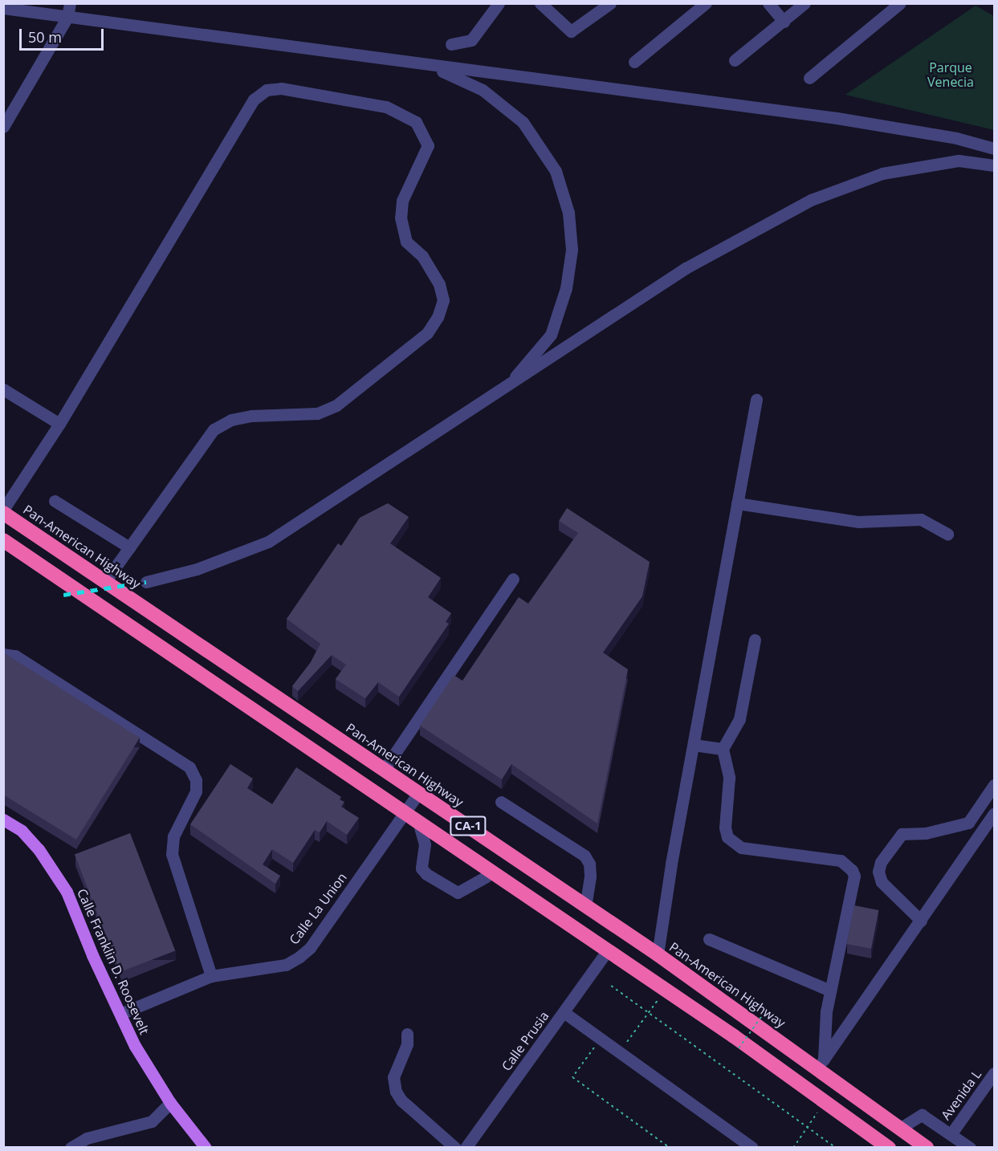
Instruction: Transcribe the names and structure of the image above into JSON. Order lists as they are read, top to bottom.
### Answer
{
  "streets": {
    "highway": ["Pan-American Highway", "CA-1"],
    "main road": ["Calle Franklin D. Roosevelt"],
    "street": ["Calle La Union", "Calle Prusia", "Avenida L"]
  },
  "crossings": [
    ["Pan-American Highway", "Calle La Union"],
    ["CA-1", "Calle La Union"],
    ["CA-1", "Calle Prusia"],
    ["Calle La Union", "Calle Franklin D. Roosevelt"]
  ],
  "parks": ["Parque Venecia"],
  "scale_bar": "50 m"
}
